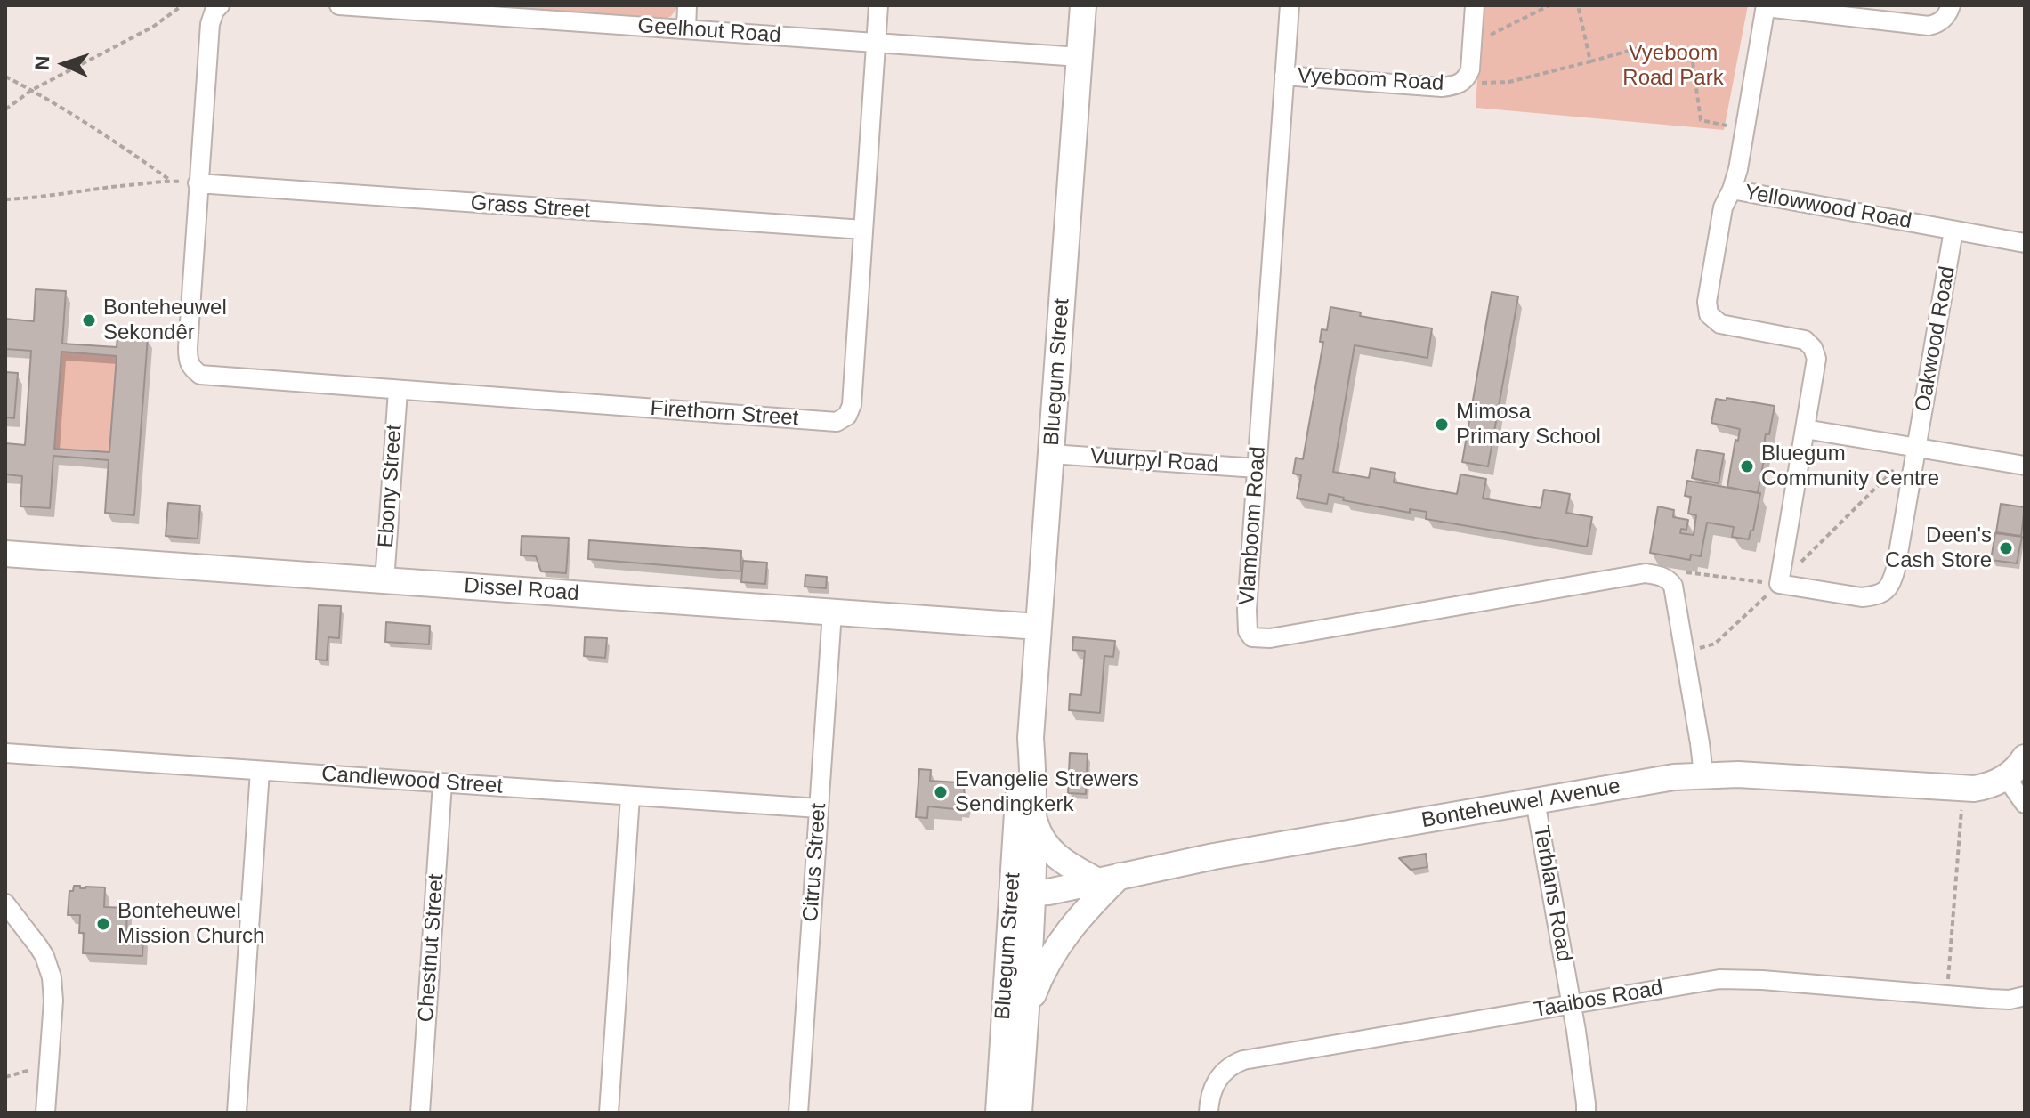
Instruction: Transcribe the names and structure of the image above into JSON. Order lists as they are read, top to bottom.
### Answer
{
  "streets": {
    "street": [
      "Geelhout Road",
      "Vyeboom Road",
      "Grass Street",
      "Yellowwood Road",
      "Oakwood Road",
      "Bluegum Street",
      "Firethorn Street",
      "Vuurpyl Road",
      "Ebony Street",
      "Vlamboom Road",
      "Dissel Road",
      "Candlewood Street",
      "Bonteheuwel Avenue",
      "Citrus Street",
      "Terblans Road",
      "Chestnut Street",
      "Taaibos Road"
    ]
  },
  "crossings": [
    ["Geelhout Road", "Bluegum Street"],
    ["Geelhout Road", "Firethorn Street"],
    ["Vyeboom Road", "Vlamboom Road"],
    ["Grass Street", "Firethorn Street"],
    ["Yellowwood Road", "Oakwood Road"],
    ["Bluegum Street", "Vuurpyl Road"],
    ["Bluegum Street", "Dissel Road"],
    ["Bluegum Street", "Bonteheuwel Avenue"],
    ["Firethorn Street", "Ebony Street"],
    ["Vuurpyl Road", "Vlamboom Road"],
    ["Ebony Street", "Dissel Road"],
    ["Dissel Road", "Citrus Street"],
    ["Candlewood Street", "Citrus Street"],
    ["Candlewood Street", "Chestnut Street"],
    ["Bonteheuwel Avenue", "Terblans Road"],
    ["Terblans Road", "Taaibos Road"]
  ],
  "parks": ["Vyeboom Road Park"],
  "places": [
    "Bonteheuwel Sekondêr",
    "Mimosa Primary School",
    "Bluegum Community Centre",
    "Deen's Cash Store",
    "Evangelie Strewers Sendingkerk",
    "Bonteheuwel Mission Church"
  ],
  "north": "left"
}
